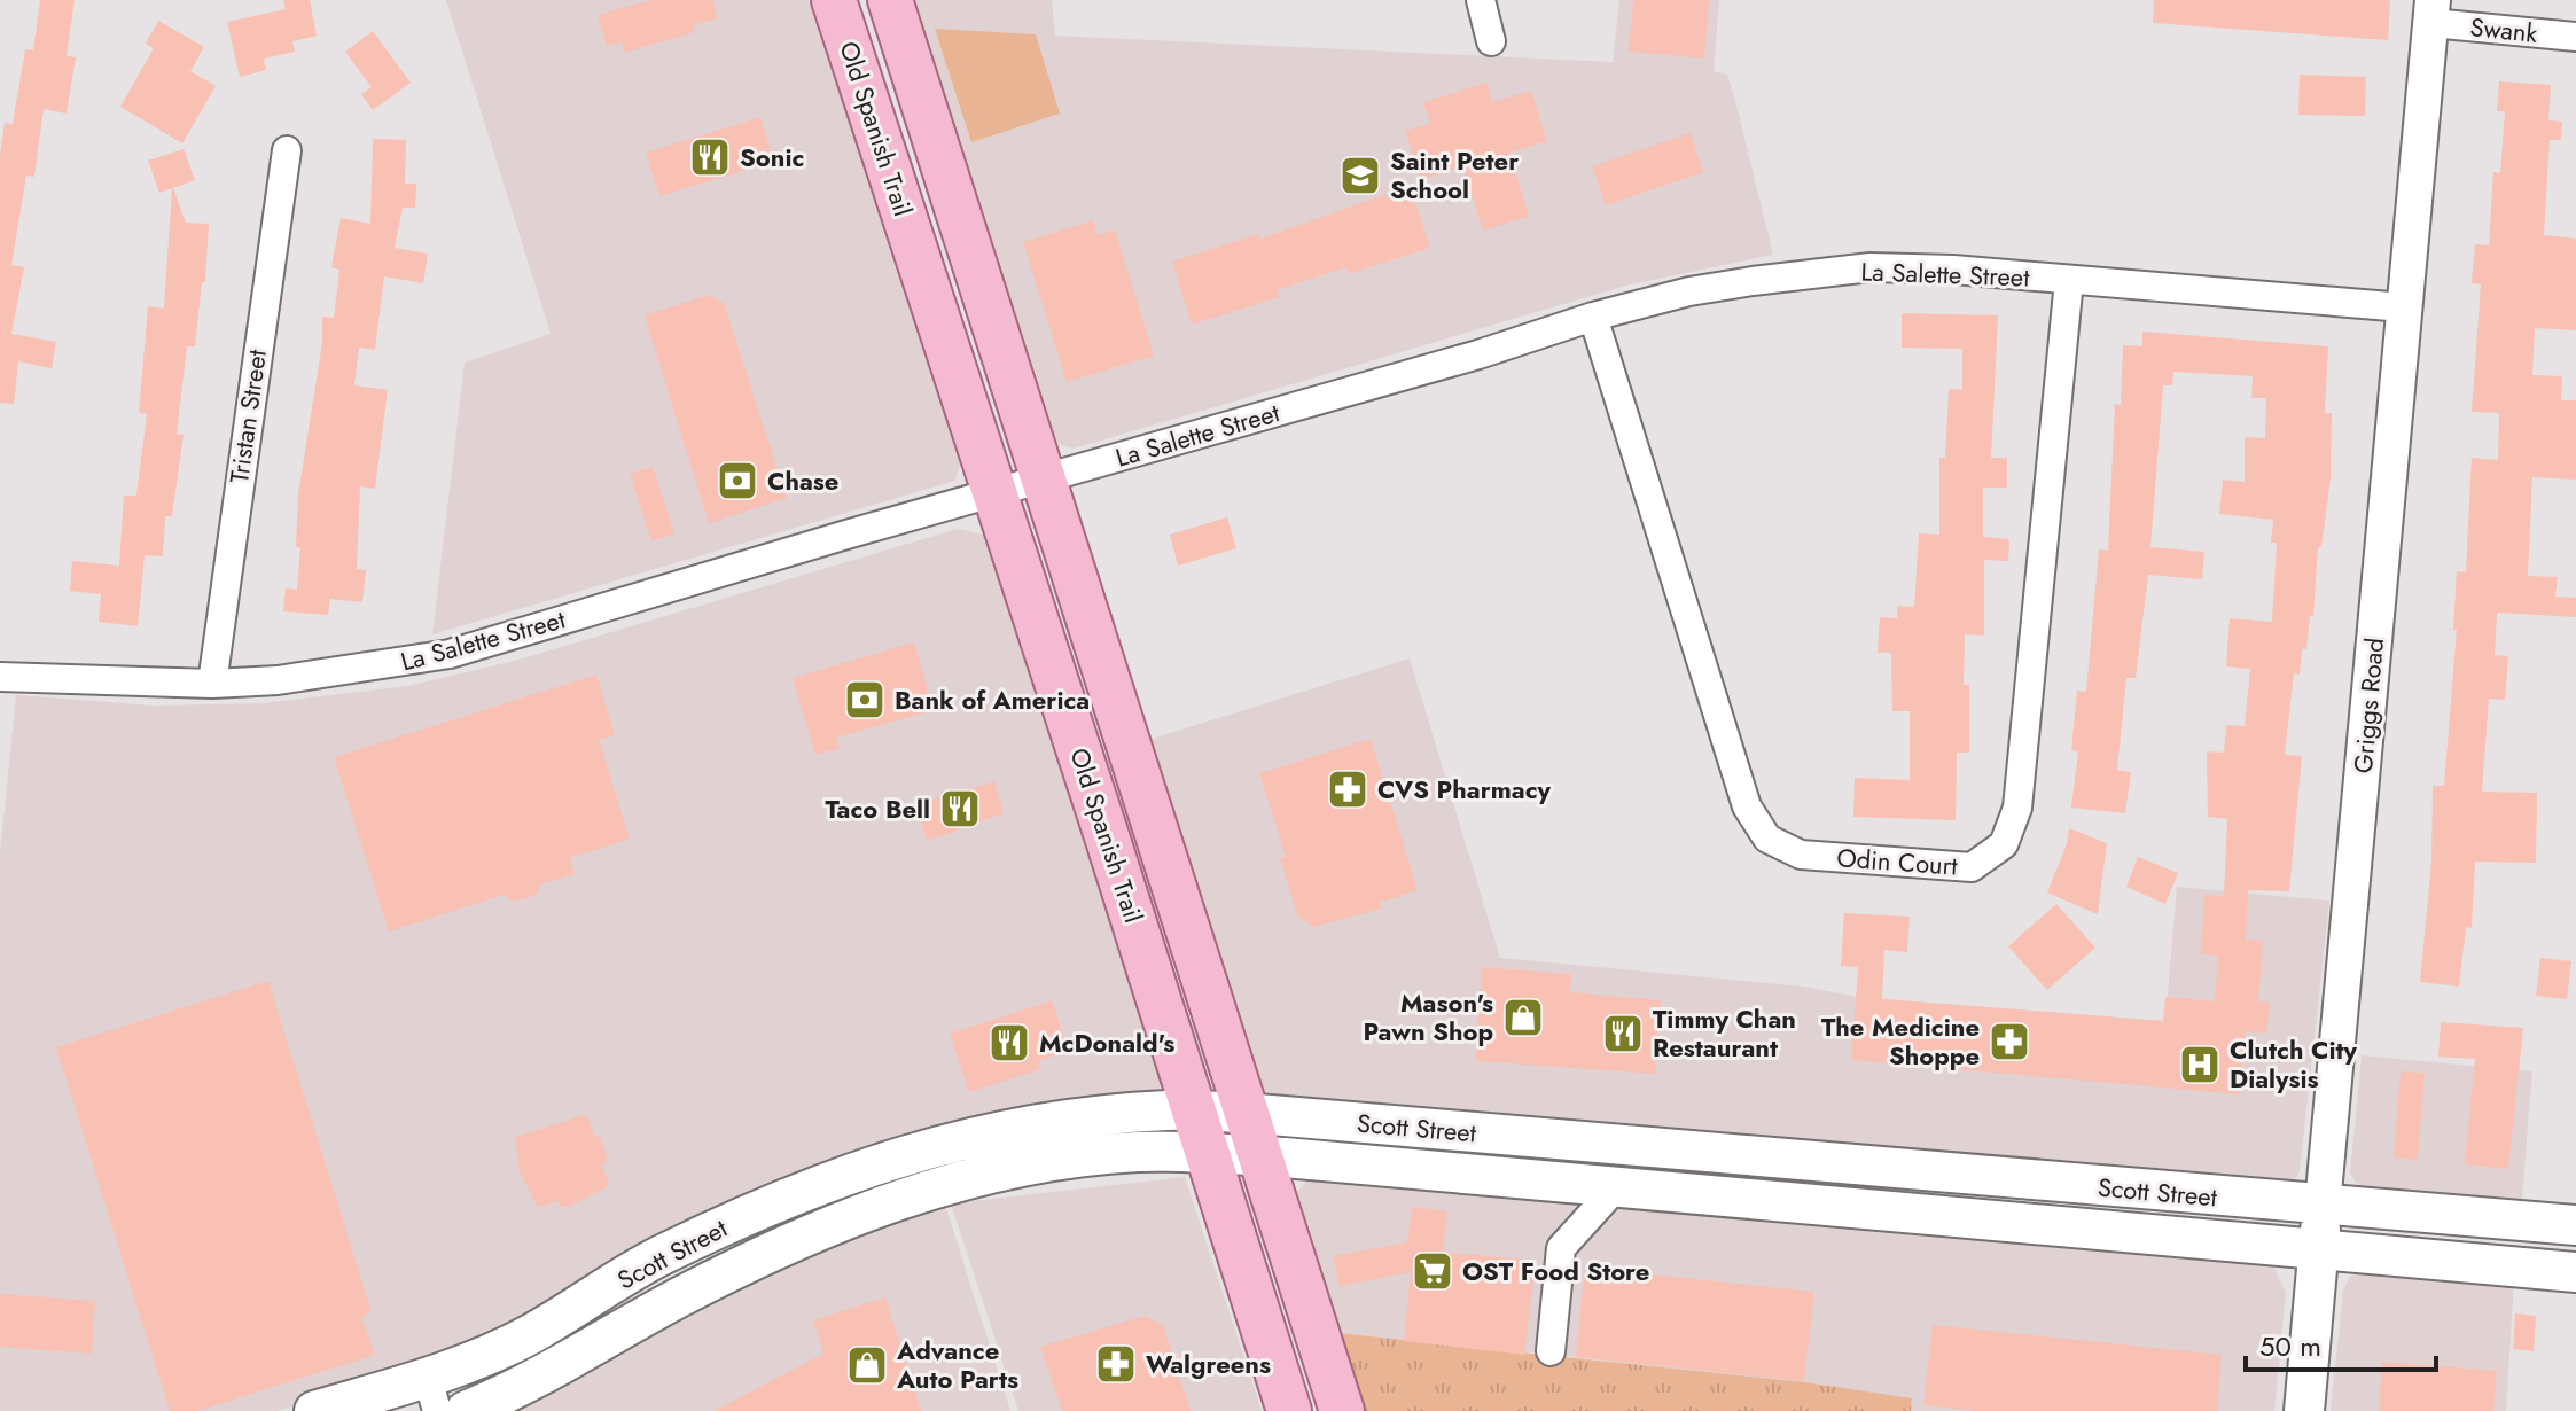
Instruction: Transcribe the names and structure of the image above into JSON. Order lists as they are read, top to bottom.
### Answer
{
  "streets": {
    "main road": ["Old Spanish Trail", "Griggs Road", "Scott Street"],
    "street": [
      "Swank",
      "La Salette Street",
      "Tristan Street",
      "Odin Court"
    ]
  },
  "crossings": [
    ["Swank", "Griggs Road"],
    ["Old Spanish Trail", "La Salette Street"],
    ["Old Spanish Trail", "Scott Street"],
    ["La Salette Street", "Tristan Street"],
    ["La Salette Street", "Griggs Road"],
    ["La Salette Street", "Odin Court"],
    ["Griggs Road", "Scott Street"]
  ],
  "places": {
    "restaurant": [
      "Sonic",
      "Taco Bell",
      "Timmy Chan Restaurant",
      "McDonald's"
    ],
    "school or university": ["Saint Peter School"],
    "bank": ["Chase", "Bank of America"],
    "pharmacy": ["CVS Pharmacy", "The Medicine Shoppe", "Walgreens"],
    "shop": ["Mason's Pawn Shop", "Advance Auto Parts"],
    "hospital": ["Clutch City Dialysis"],
    "supermarket": ["OST Food Store"]
  },
  "scale_bar": "50 m"
}
